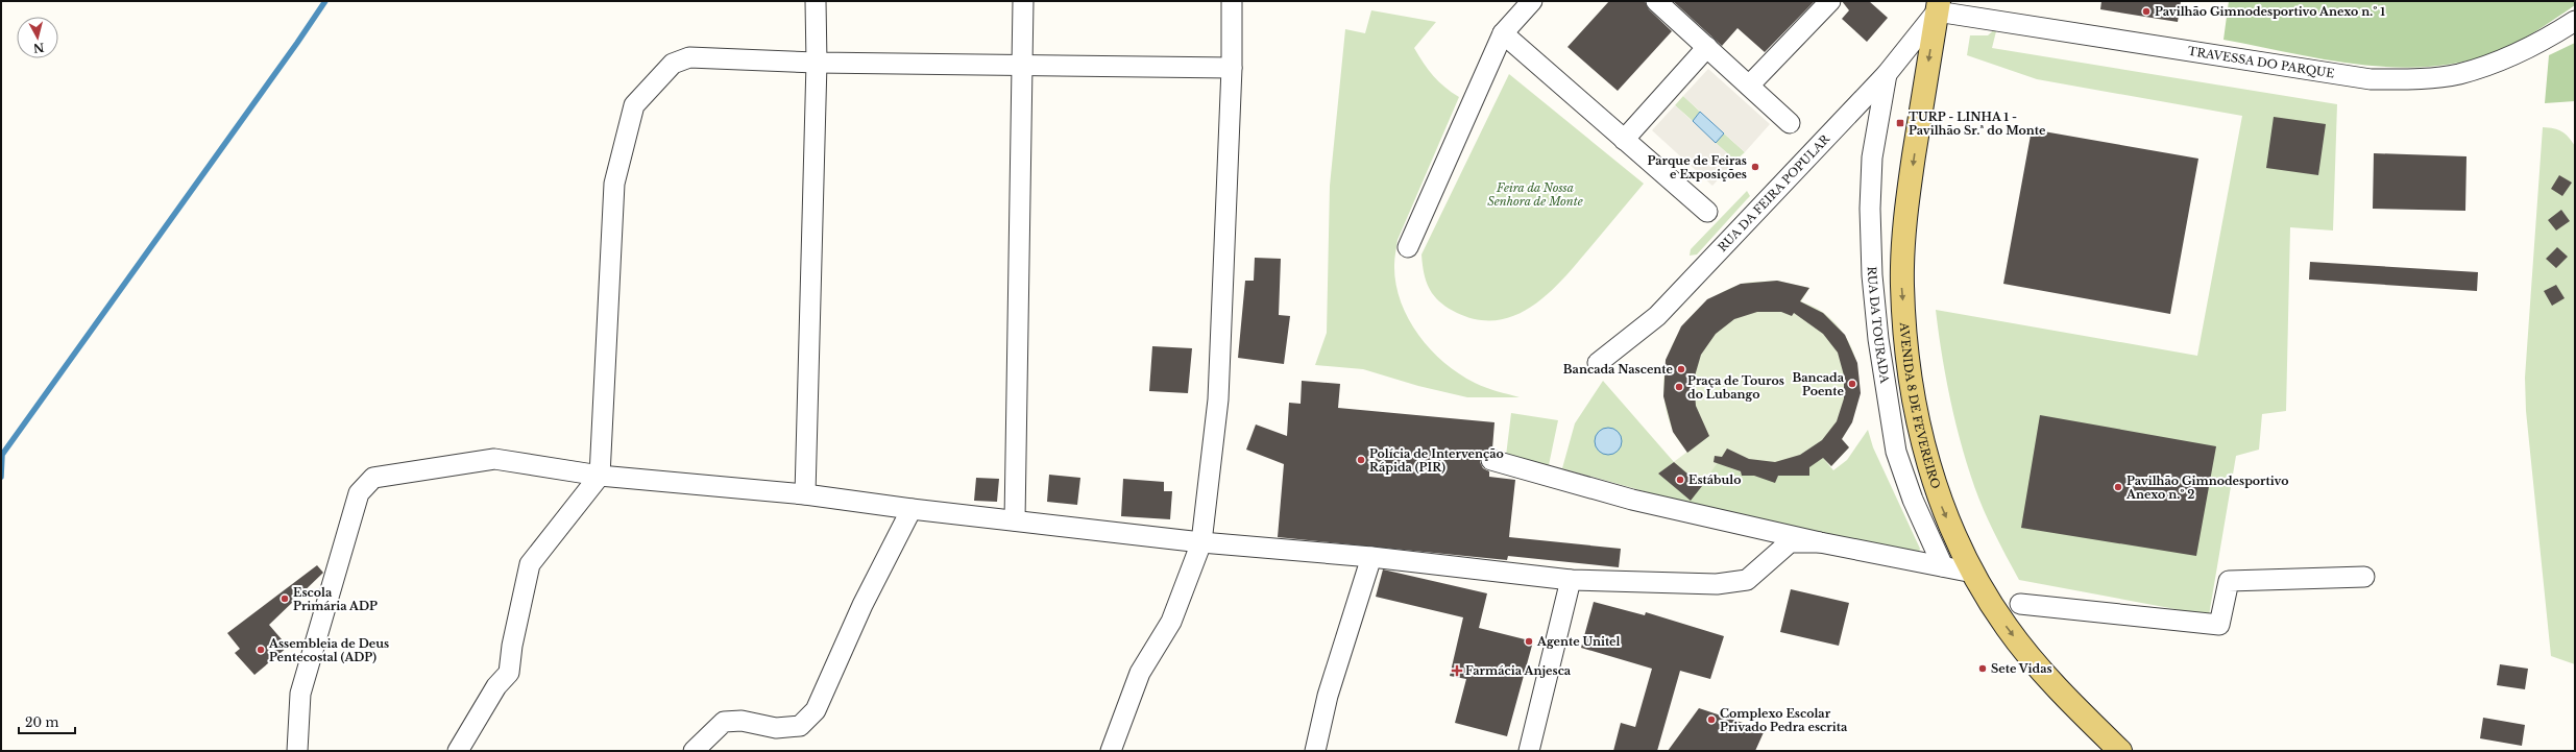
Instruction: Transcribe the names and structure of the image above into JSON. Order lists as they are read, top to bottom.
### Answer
{
  "streets": {
    "main road": ["AVENIDA 8 DE FEVEREIRO"],
    "street": ["TRAVESSA DO PARQUE", "RUA DA FEIRA POPULAR", "RUA DA TOURADA"]
  },
  "crossings": [
    ["TRAVESSA DO PARQUE", "RUA DA FEIRA POPULAR"],
    ["TRAVESSA DO PARQUE", "AVENIDA 8 DE FEVEREIRO"],
    ["RUA DA FEIRA POPULAR", "RUA DA TOURADA"],
    ["RUA DA FEIRA POPULAR", "AVENIDA 8 DE FEVEREIRO"]
  ],
  "one_way": ["AVENIDA 8 DE FEVEREIRO"],
  "parks": ["Feira da Nossa Senhora de Monte"],
  "places": {
    "other": [
      "Pavilhão Gimnodesportivo Anexo n.º 1",
      "Parque de Feiras e Exposições",
      "Bancada Nascente",
      "Bancada Poente",
      "Praça de Touros do Lubango",
      "Polícia de Intervenção Rápida (PIR)",
      "Estábulo",
      "Pavilhão Gimnodesportivo Anexo n.º 2",
      "Escola Primária ADP",
      "Agente Unitel",
      "Assembleia de Deus Pentecostal (ADP)",
      "Sete Vidas",
      "Complexo Escolar Privado Pedra escrita"
    ],
    "transit": ["TURP - LINHA 1 - Pavilhão Sr.ª do Monte"],
    "health": ["Farmácia Anjesca"]
  },
  "scale_bar": "20 m",
  "north": "bottom"
}
